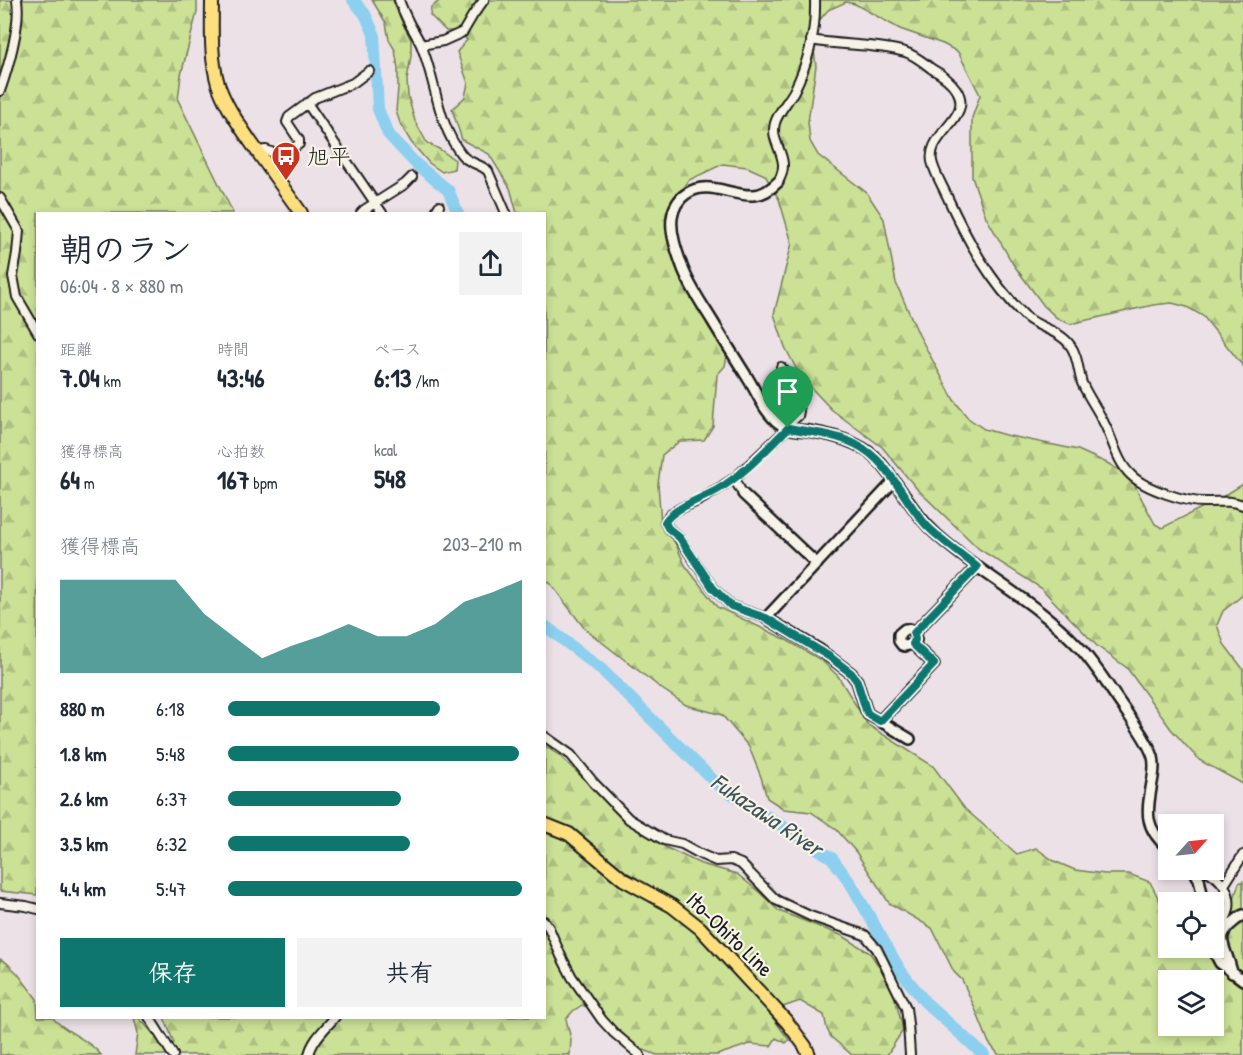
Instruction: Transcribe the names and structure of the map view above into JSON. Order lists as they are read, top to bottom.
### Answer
{
  "streets": {
    "main road": ["Ito-Ohito Line"]
  },
  "water": ["Fukazawa River"],
  "places": {
    "bus stop": ["旭平"]
  },
  "north": "top right",
  "page": {
    "heading": ["朝のラン", "06:04 · 8 × 880 m"],
    "stats": [
      ["距離", "7.04 km"],
      ["時間", "43:46"],
      ["ペース", "6:13 /km"],
      ["獲得標高", "64 m"],
      ["心拍数", "167 bpm"],
      ["kcal", "548"]
    ],
    "chart": ["獲得標高", "203–210 m"],
    "list": [
      {
        "name": "880 m",
        "note": "6:18"
      },
      {
        "name": "1.8 km",
        "note": "5:48"
      },
      {
        "name": "2.6 km",
        "note": "6:37"
      },
      {
        "name": "3.5 km",
        "note": "6:32"
      },
      {
        "name": "4.4 km",
        "note": "5:47"
      }
    ],
    "buttons": ["保存", "共有"]
  }
}
